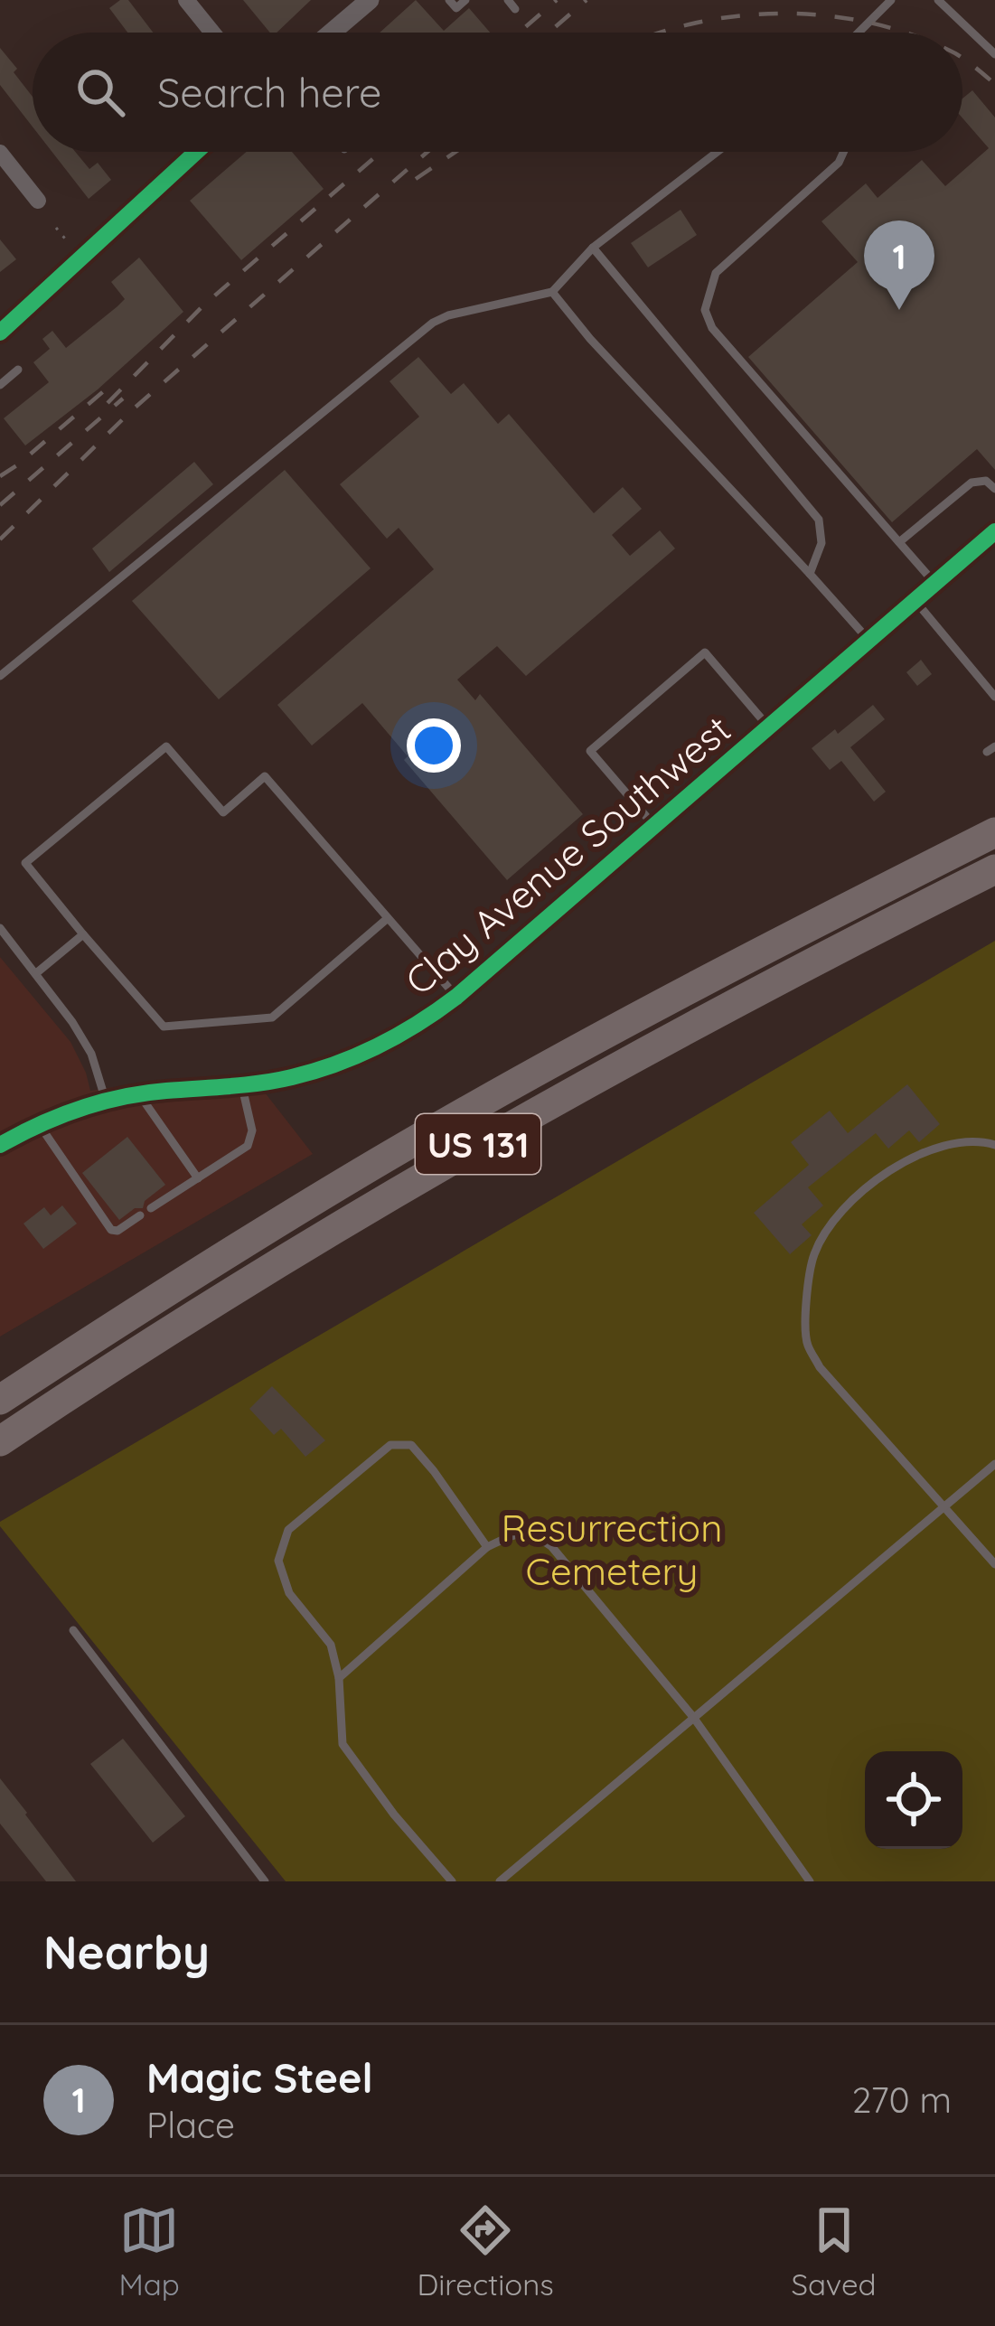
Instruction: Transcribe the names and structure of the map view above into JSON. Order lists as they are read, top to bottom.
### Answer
{
  "streets": {
    "highway": ["US 131"],
    "street": ["Clay Avenue Southwest"]
  },
  "parks": ["Resurrection Cemetery"],
  "page": {
    "search": "Search here",
    "pins": "1",
    "heading": "Nearby",
    "list": [
      {
        "mark": "1",
        "name": "Magic Steel",
        "note": "Place",
        "value": "270 m"
      }
    ],
    "nav": ["Map", "Directions", "Saved"]
  }
}
